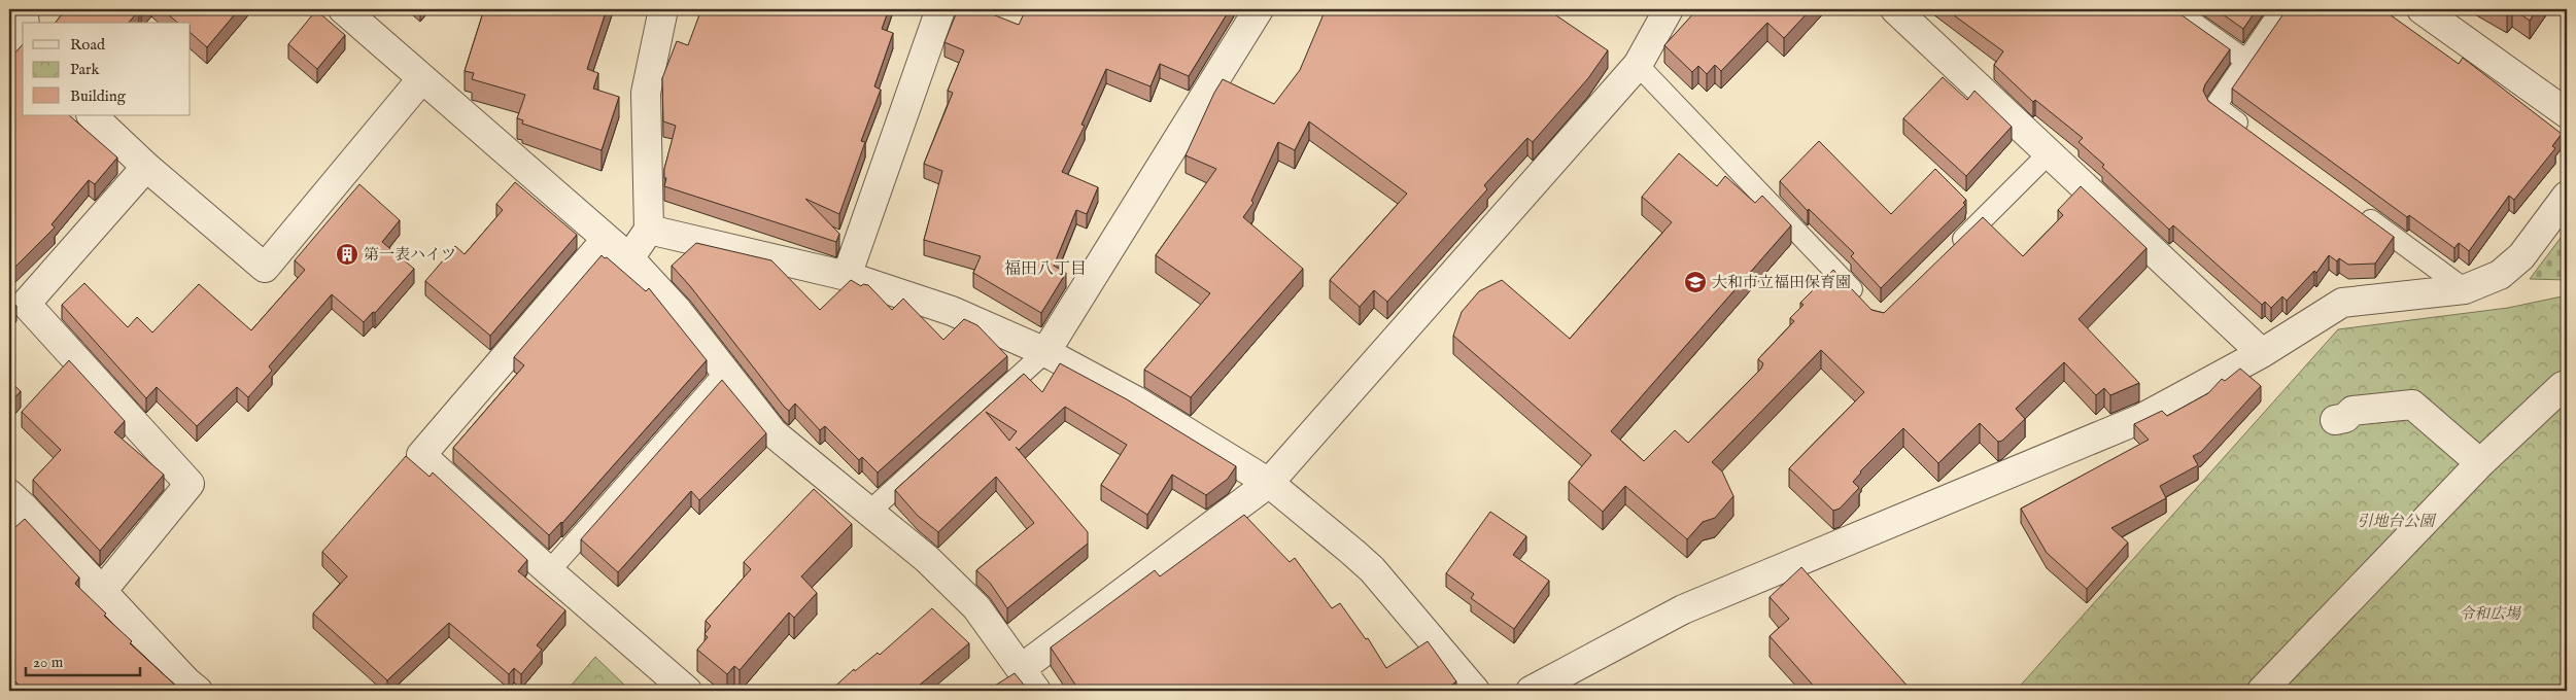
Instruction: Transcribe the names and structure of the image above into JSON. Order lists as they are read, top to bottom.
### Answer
{
  "districts": ["福田八丁目"],
  "parks": ["引地台公園", "令和広場"],
  "places": {
    "building": ["第一表ハイツ"],
    "school or university": ["大和市立福田保育園"]
  },
  "legend": ["Road", "Park", "Building"],
  "scale_bar": "20 m"
}
